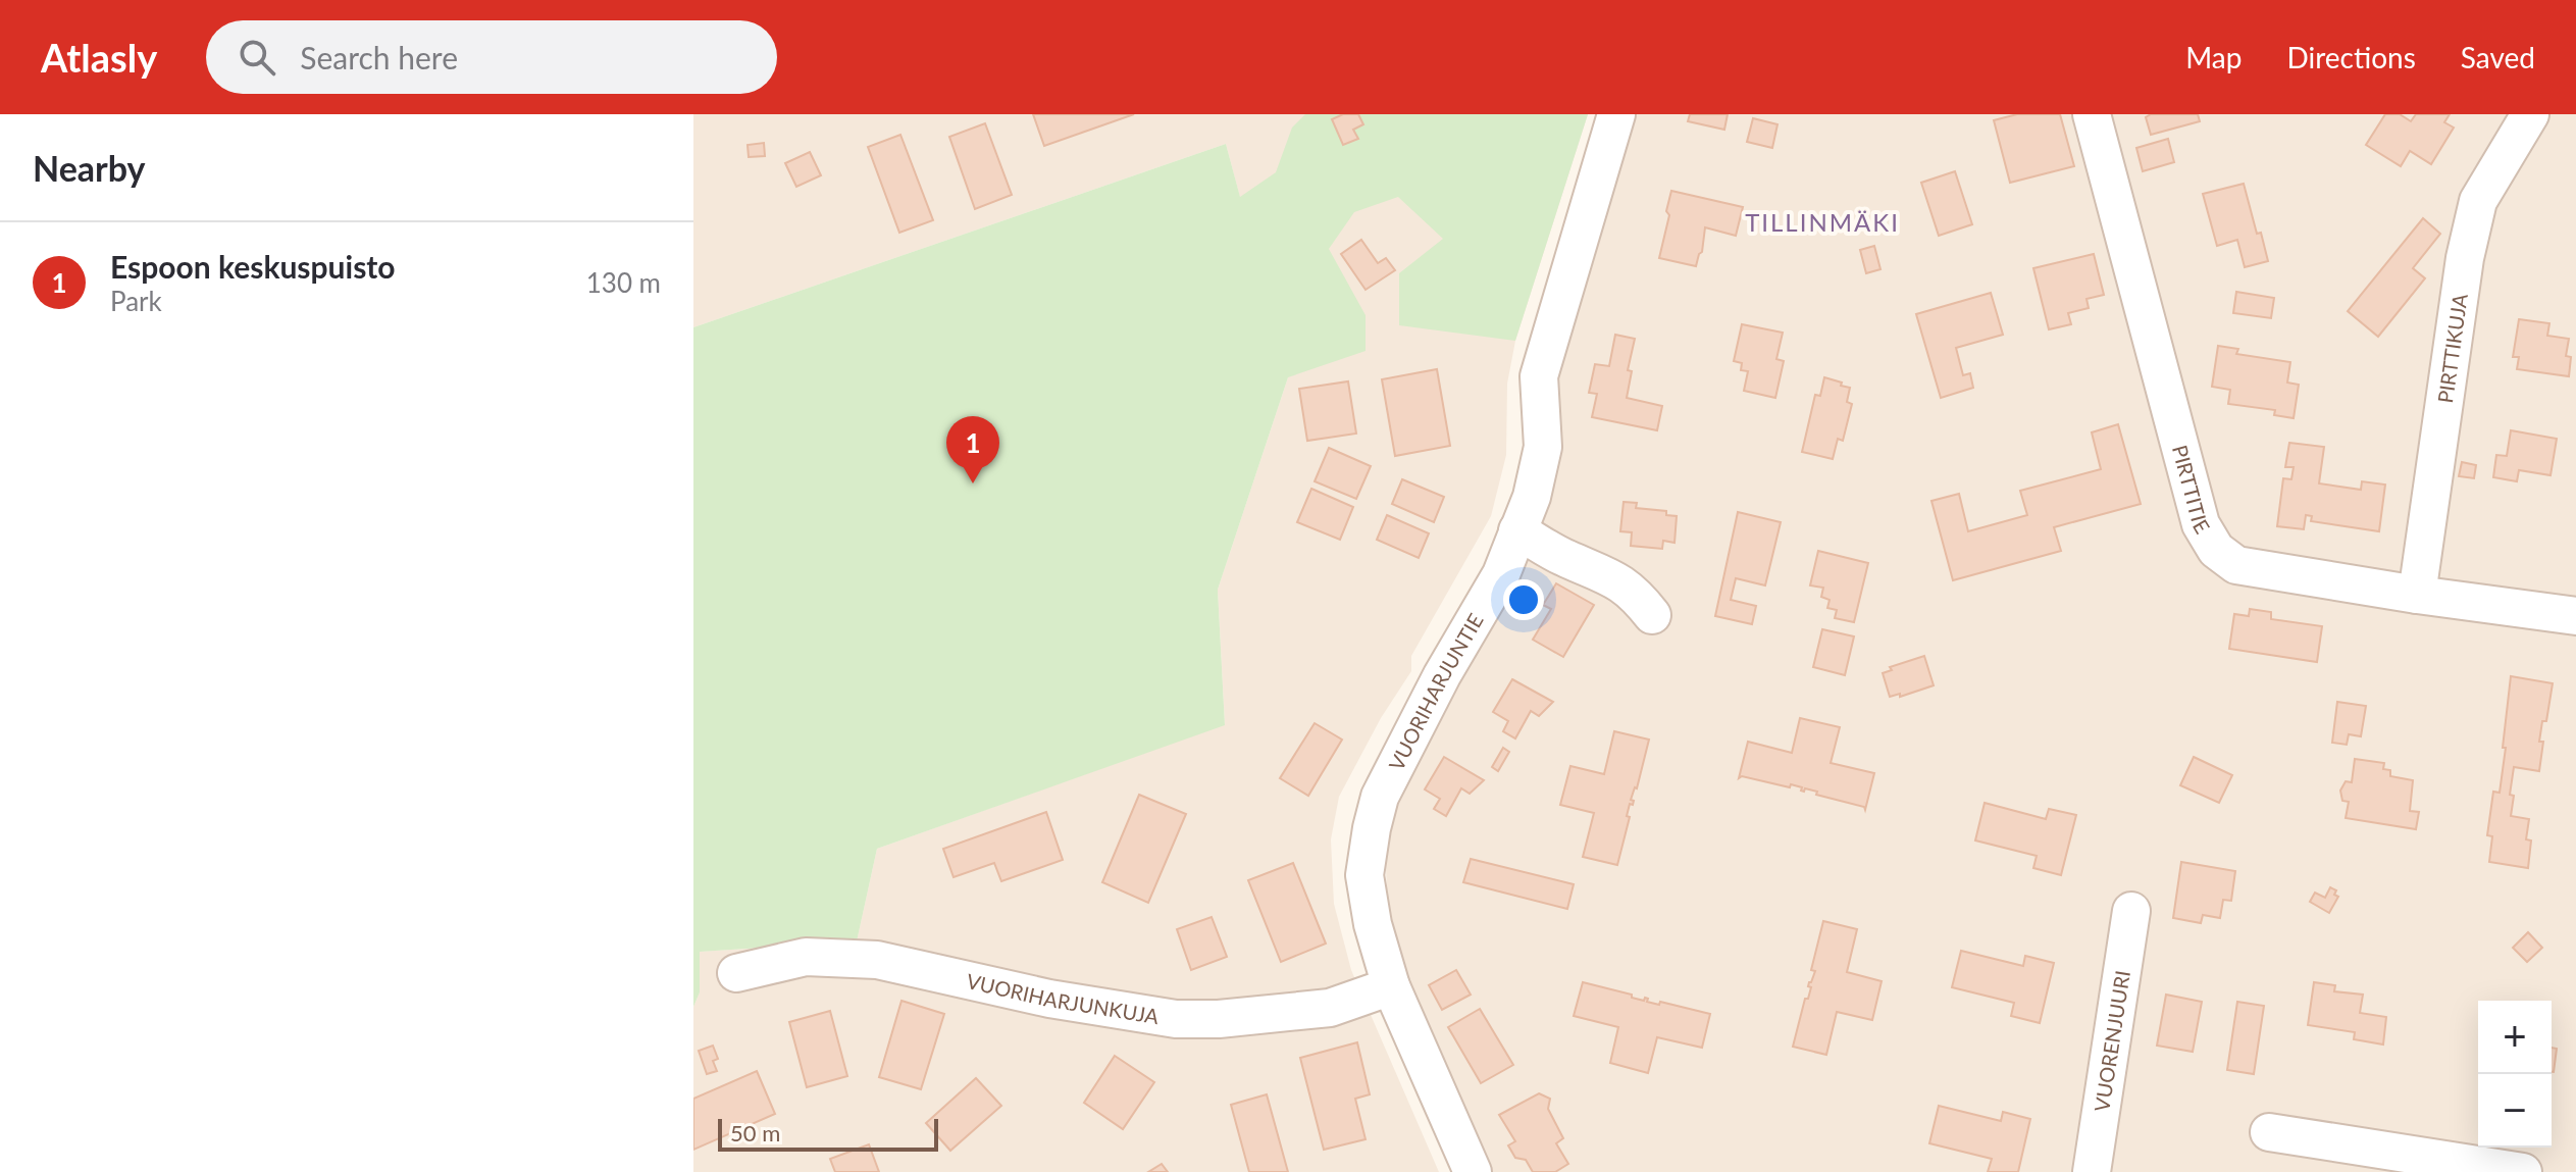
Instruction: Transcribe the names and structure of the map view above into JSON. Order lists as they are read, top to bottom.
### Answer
{
  "streets": {
    "street": [
      "PIRTTIKUJA",
      "PIRTTITIE",
      "VUORIHARJUNTIE",
      "VUORIHARJUNKUJA",
      "VUORENJUURI"
    ]
  },
  "crossings": [
    ["PIRTTIKUJA", "PIRTTITIE"],
    ["VUORIHARJUNTIE", "VUORIHARJUNKUJA"]
  ],
  "districts": ["TILLINMÄKI"],
  "scale_bar": "50 m",
  "page": {
    "header": "Atlasly",
    "search": "Search here",
    "nav": ["Map", "Directions", "Saved"],
    "heading": "Nearby",
    "list": [
      {
        "mark": "1",
        "name": "Espoon keskuspuisto",
        "note": "Park",
        "value": "130 m"
      }
    ],
    "pins": "1",
    "map_buttons": ["+", "−"],
    "scale": "50 m"
  }
}
